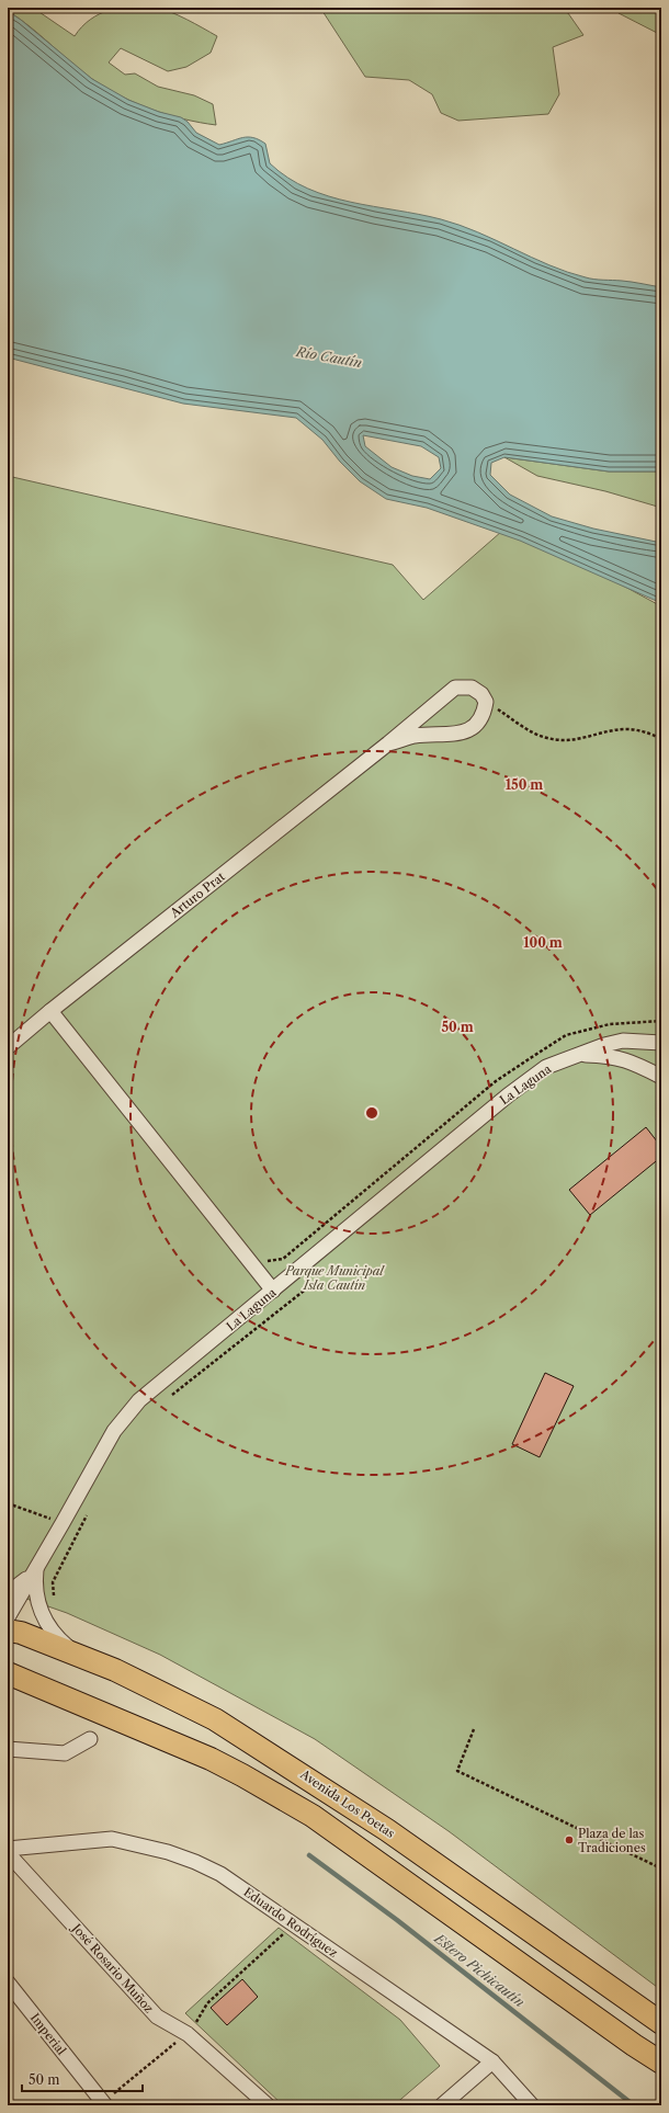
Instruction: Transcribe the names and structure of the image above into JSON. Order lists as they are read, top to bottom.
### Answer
{
  "streets": {
    "main road": ["Avenida Los Poetas"],
    "street": [
      "Arturo Prat",
      "La Laguna",
      "Eduardo Rodríguez",
      "José Rosario Muñoz",
      "Imperial"
    ]
  },
  "water": ["Río Cautín", "Estero Pichicautín"],
  "parks": ["Parque Municipal Isla Cautín"],
  "places": ["Plaza de las Tradiciones"],
  "scale_bar": "50 m",
  "rings": ["150 m", "100 m", "50 m"]
}
